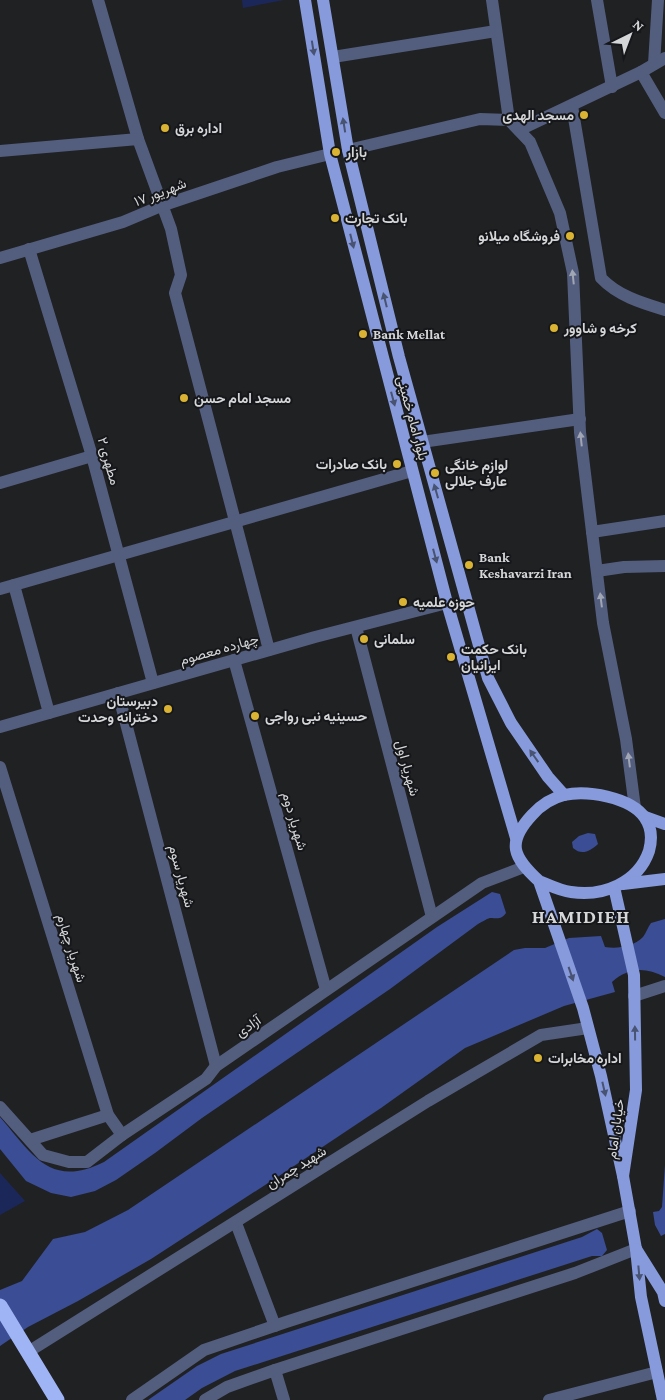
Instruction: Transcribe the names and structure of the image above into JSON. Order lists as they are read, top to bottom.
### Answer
{
  "streets": {
    "main road": ["بلوار امام خمینی", "خیابان امام"],
    "street": [
      "۱۷ شهریور",
      "مطهری ۲",
      "چهارده معصوم",
      "شهریار اول",
      "شهریار دوم",
      "شهریار سوم",
      "شهریار چهارم",
      "آزادی",
      "شهید چمران"
    ]
  },
  "crossings": [
    ["۱۷ شهریور", "بلوار امام خمینی"],
    ["۱۷ شهریور", "مطهری ۲"],
    ["بلوار امام خمینی", "چهارده معصوم"],
    ["بلوار امام خمینی", "آزادی"],
    ["بلوار امام خمینی", "خیابان امام"],
    ["مطهری ۲", "چهارده معصوم"],
    ["چهارده معصوم", "شهریار اول"],
    ["چهارده معصوم", "شهریار دوم"],
    ["چهارده معصوم", "شهریار سوم"],
    ["شهریار اول", "آزادی"],
    ["شهریار دوم", "آزادی"],
    ["شهریار سوم", "آزادی"],
    ["شهریار چهارم", "آزادی"],
    ["آزادی", "خیابان امام"],
    ["خیابان امام", "شهید چمران"]
  ],
  "districts": ["HAMIDIEH"],
  "places": [
    "مسجد الهدی",
    "اداره برق",
    "بازار",
    "بانک تجارت",
    "فروشگاه میلانو",
    "کرخه و شاوور",
    "Bank Mellat",
    "مسجد امام حسن",
    "بانک صادرات",
    "لوازم خانگی عارف جلالی",
    "Bank Keshavarzi Iran",
    "حوزه علمیه",
    "سلمانی",
    "بانک حکمت ایرانیان",
    "دبیرستان دخترانه وحدت",
    "حسینیه نبی رواجی",
    "اداره مخابرات"
  ],
  "north": "top right"
}
